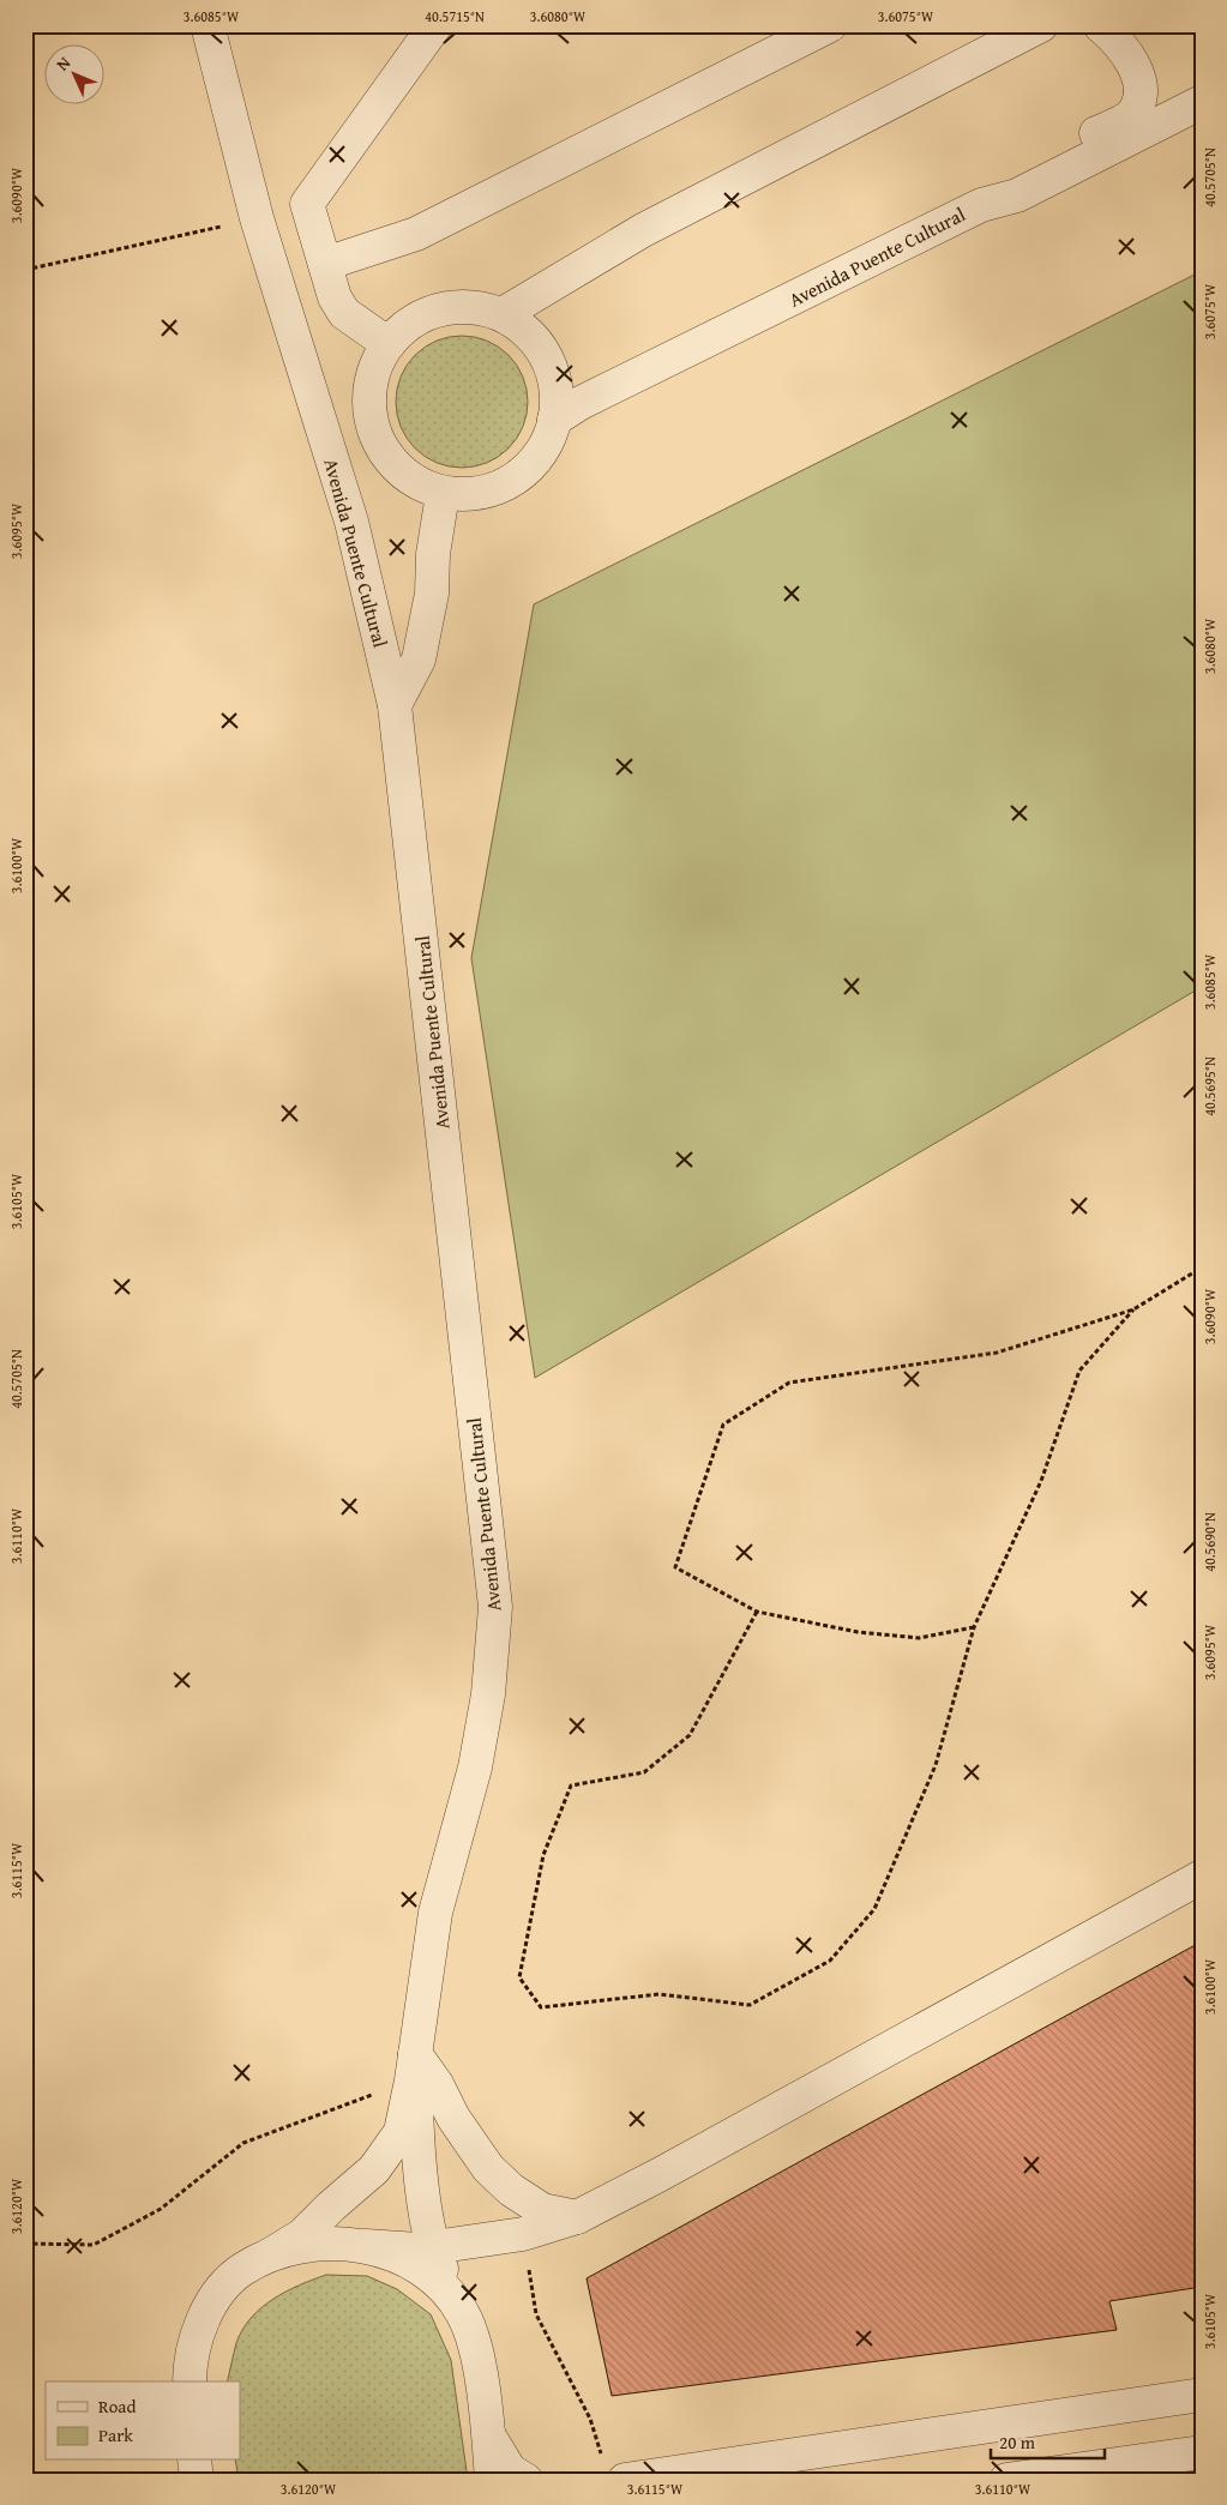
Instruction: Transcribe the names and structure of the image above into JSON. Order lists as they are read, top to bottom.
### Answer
{
  "streets": {
    "street": ["Avenida Puente Cultural"]
  },
  "legend": ["Road", "Park"],
  "scale_bar": "20 m",
  "north": "top left",
  "coordinates": [
    "3.6085°W",
    "40.5715°N",
    "3.6080°W",
    "3.6075°W",
    "40.5705°N",
    "3.6090°W",
    "3.6095°W",
    "3.6100°W",
    "40.5695°N",
    "3.6105°W",
    "3.6110°W",
    "40.5690°N",
    "3.6115°W",
    "3.6120°W"
  ]
}
